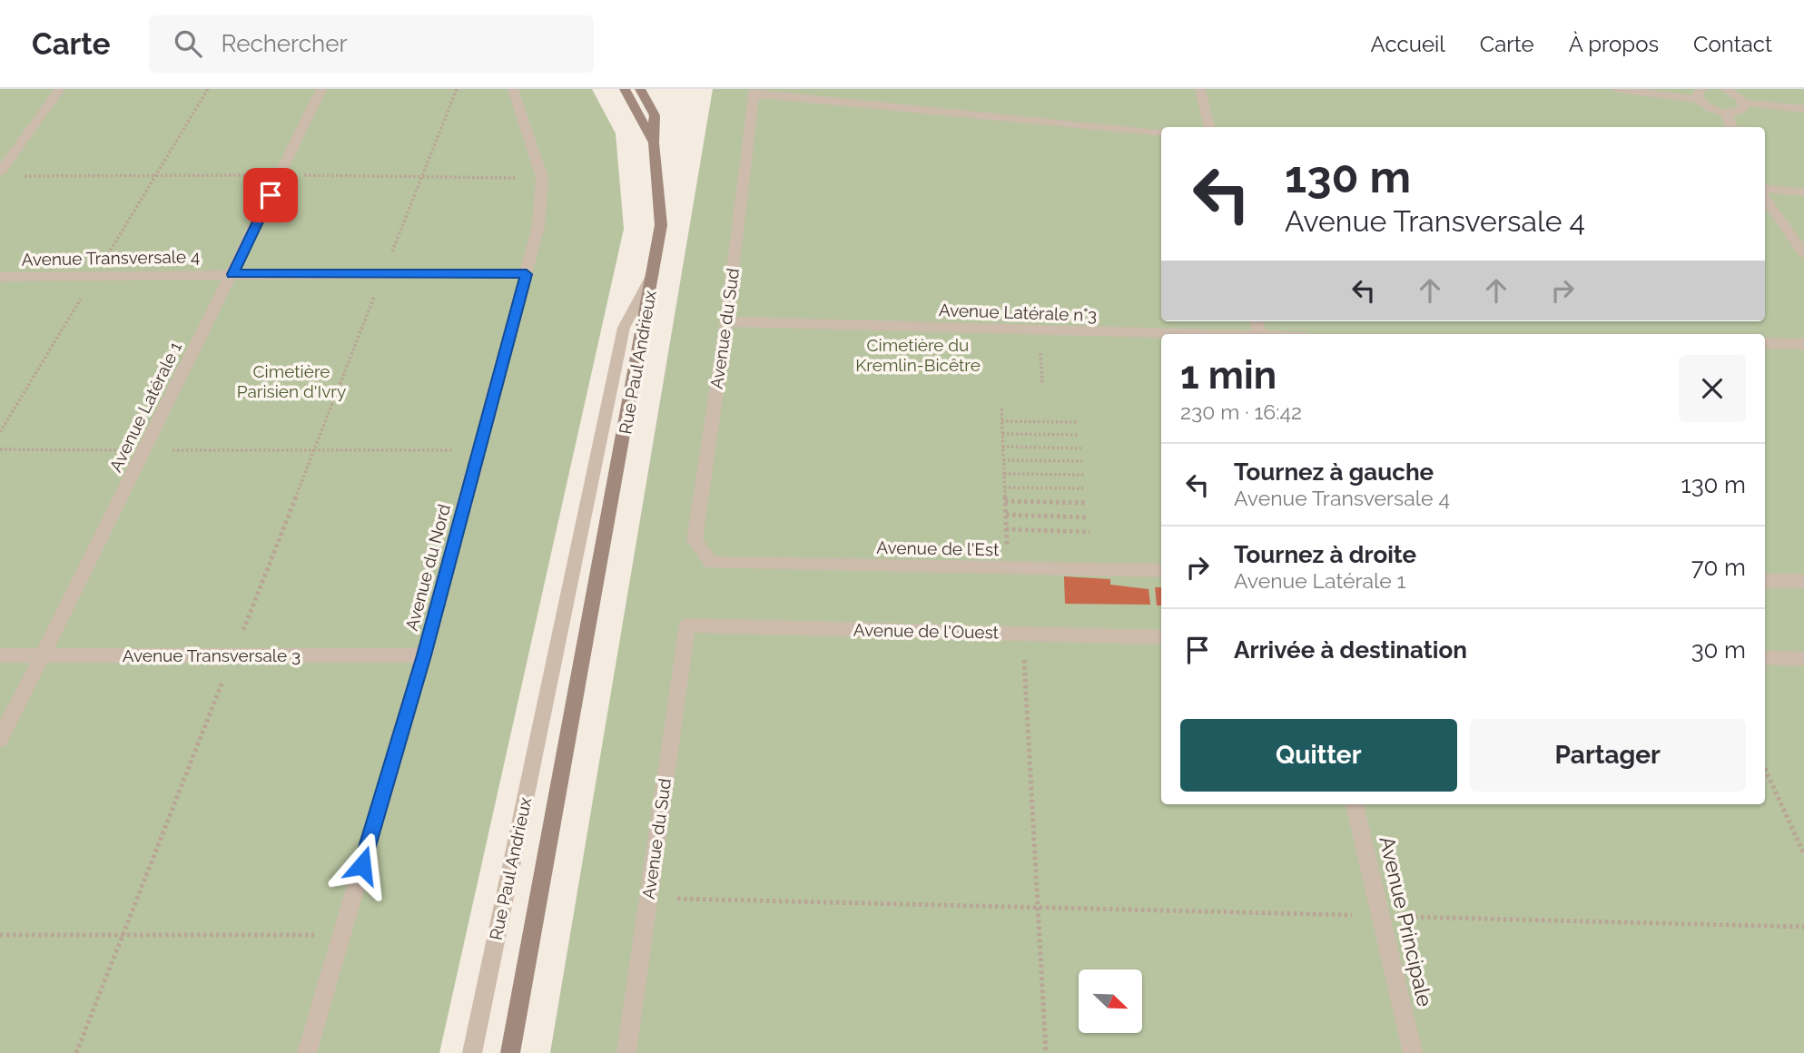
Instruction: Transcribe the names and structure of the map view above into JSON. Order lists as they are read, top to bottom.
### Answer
{
  "streets": {
    "main road": ["Rue Paul Andrieux"],
    "lane": [
      "Avenue Transversale 4",
      "Avenue Latérale n°3",
      "Avenue du Sud",
      "Avenue Latérale 1",
      "Avenue de l'Est",
      "Avenue du Nord",
      "Avenue de l'Ouest",
      "Avenue Transversale 3",
      "Avenue Principale"
    ]
  },
  "crossings": [
    ["Avenue Transversale 4", "Avenue Latérale 1"],
    ["Avenue Transversale 4", "Avenue du Nord"],
    ["Avenue Latérale n°3", "Avenue du Sud"],
    ["Avenue du Sud", "Avenue de l'Est"],
    ["Avenue du Sud", "Avenue de l'Ouest"],
    ["Avenue Latérale 1", "Avenue Transversale 3"],
    ["Avenue du Nord", "Avenue Transversale 3"]
  ],
  "parks": ["Cimetière du Kremlin-Bicêtre", "Cimetière Parisien d'Ivry"],
  "north": "bottom right",
  "page": {
    "header": "Carte",
    "search": "Rechercher",
    "nav": [
      "Accueil",
      "Carte",
      "À propos",
      "Contact"
    ],
    "turn": ["130 m", "Avenue Transversale 4"],
    "heading": ["1 min", "230 m · 16:42"],
    "list": [
      {
        "name": "Tournez à gauche",
        "note": "Avenue Transversale 4",
        "value": "130 m"
      },
      {
        "name": "Tournez à droite",
        "note": "Avenue Latérale 1",
        "value": "70 m"
      },
      {
        "name": "Arrivée à destination",
        "value": "30 m"
      }
    ],
    "buttons": ["Quitter", "Partager"]
  }
}
